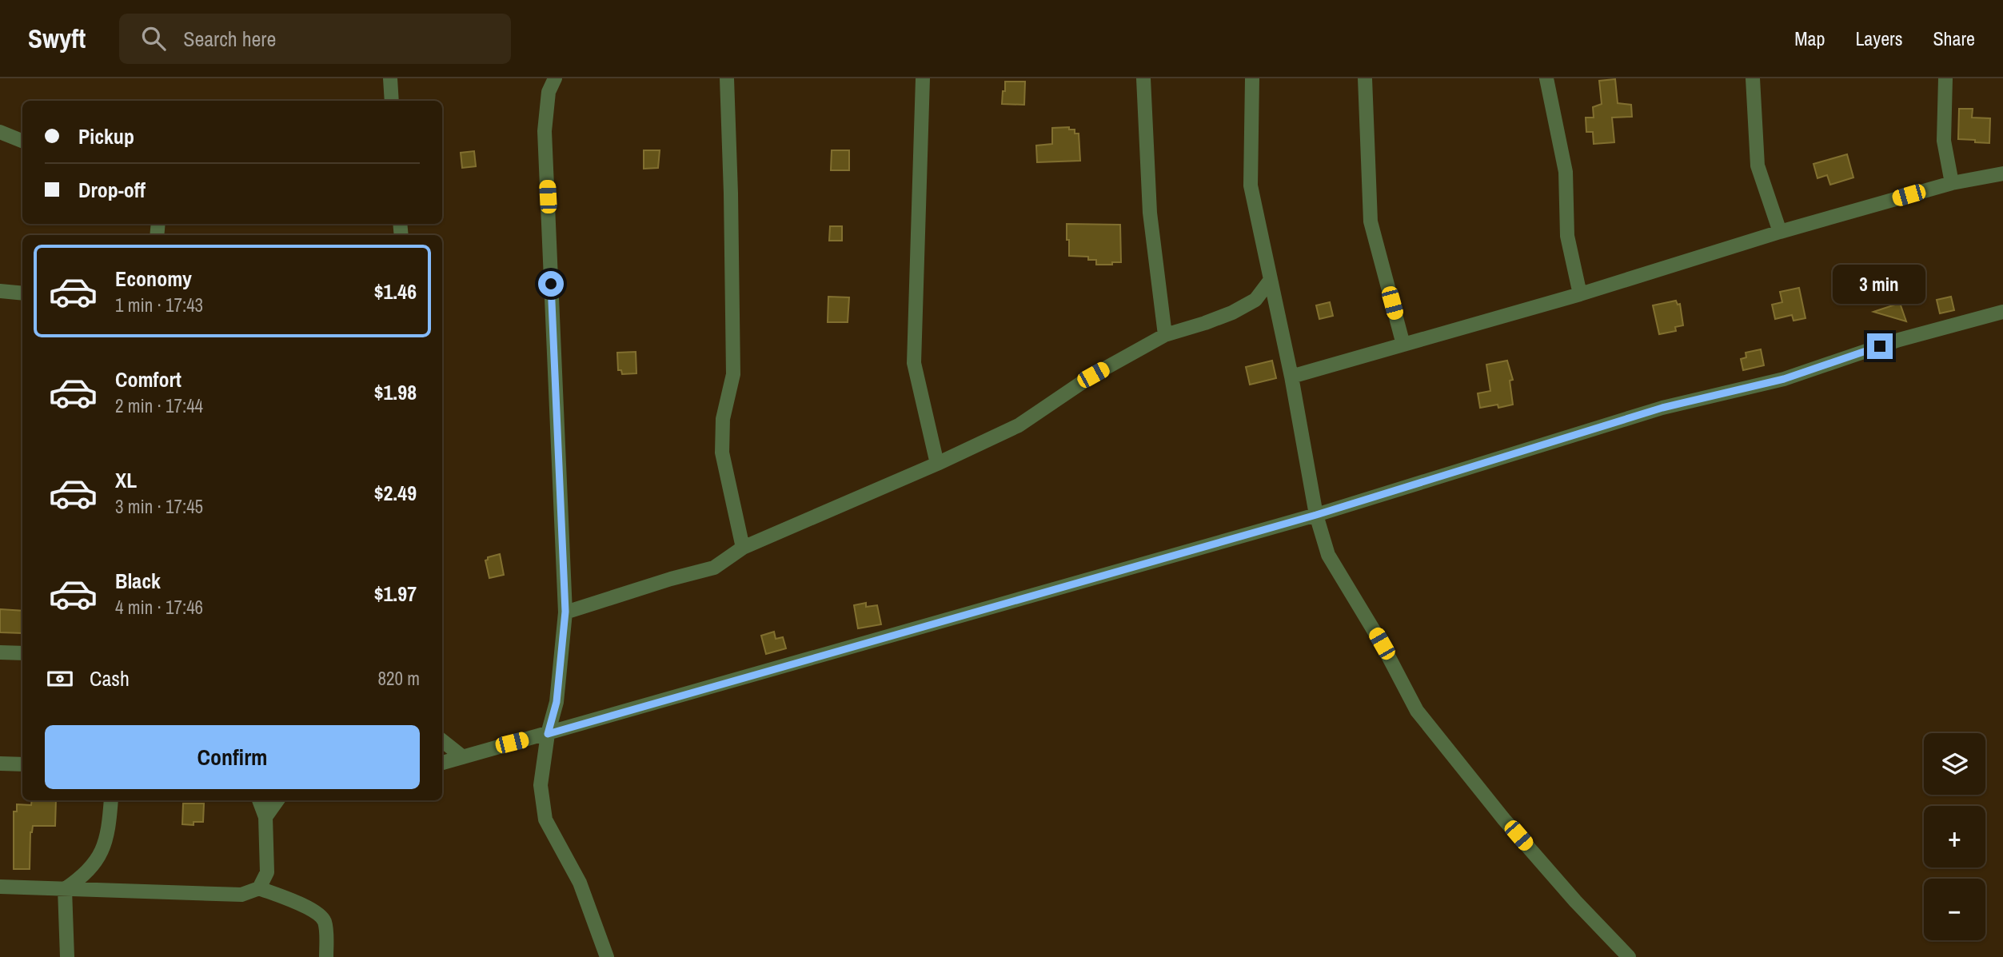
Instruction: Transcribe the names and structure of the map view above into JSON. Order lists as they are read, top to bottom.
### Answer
{
  "page": {
    "header": "Swyft",
    "search": "Search here",
    "nav": ["Map", "Layers", "Share"],
    "banner": ["Pickup", "Drop-off"],
    "list": [
      {
        "name": "Economy",
        "note": "1 min · 17:43",
        "value": "$1.46"
      },
      {
        "name": "Comfort",
        "note": "2 min · 17:44",
        "value": "$1.98"
      },
      {
        "name": "XL",
        "note": "3 min · 17:45",
        "value": "$2.49"
      },
      {
        "name": "Black",
        "note": "4 min · 17:46",
        "value": "$1.97"
      }
    ],
    "bubble": "3 min",
    "pay": ["Cash", "820 m"],
    "buttons": "Confirm",
    "map_buttons": ["+", "−"]
  }
}
